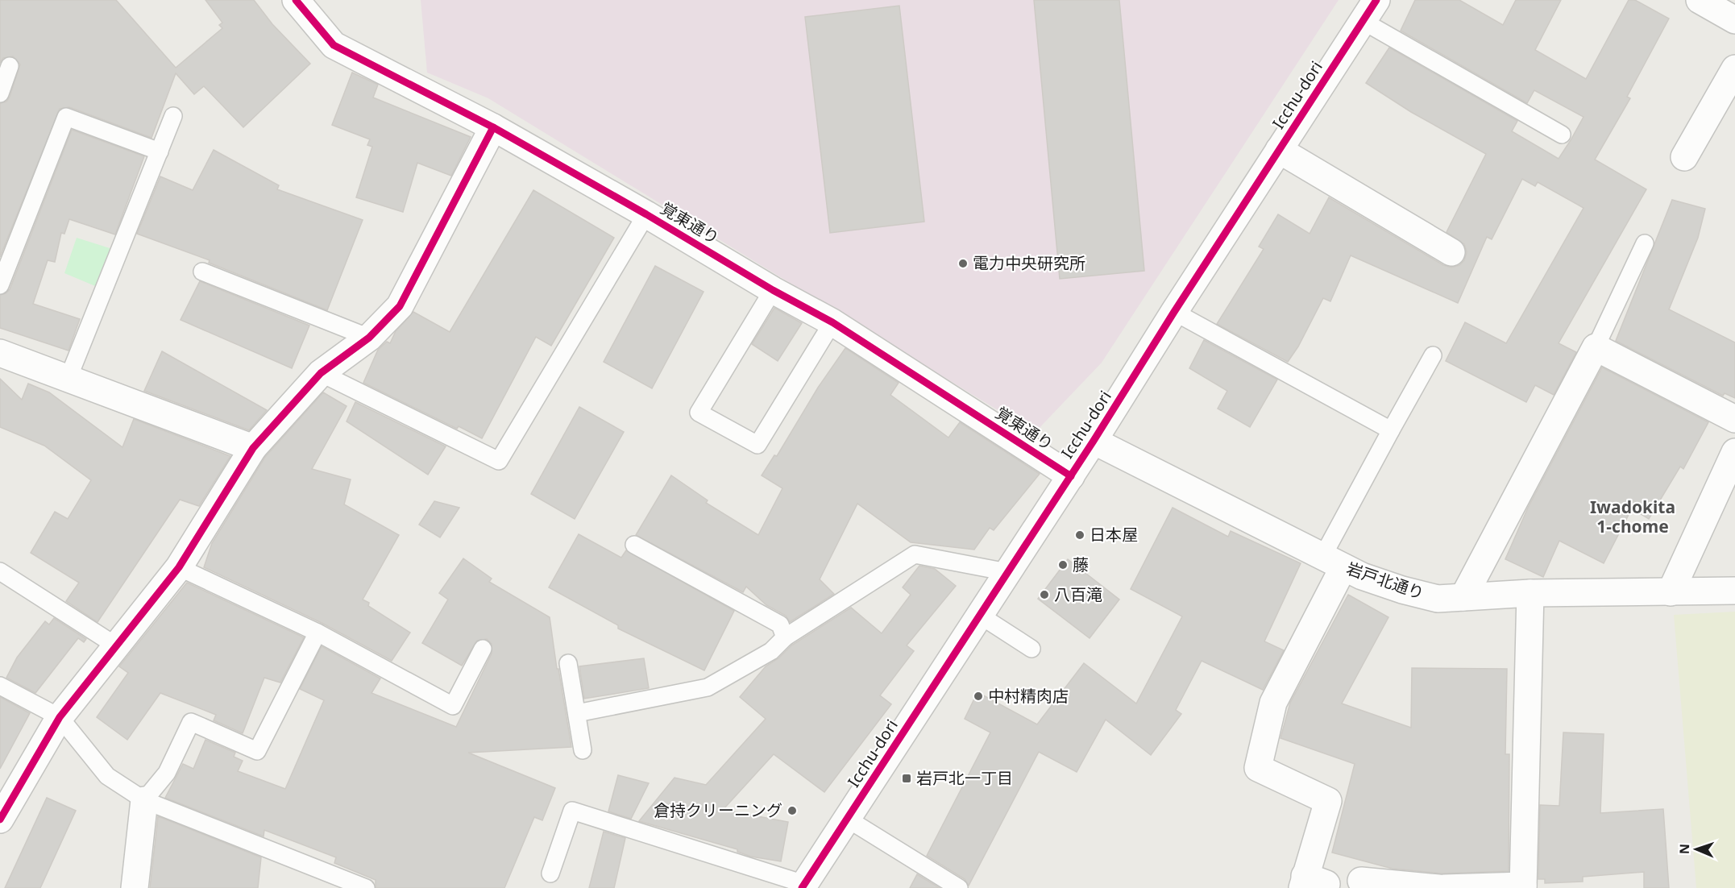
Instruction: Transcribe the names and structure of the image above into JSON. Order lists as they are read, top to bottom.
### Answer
{
  "streets": {
    "street": ["Icchu-dori", "覚東通り", "岩戸北通り"]
  },
  "crossings": [
    ["Icchu-dori", "覚東通り"],
    ["Icchu-dori", "岩戸北通り"]
  ],
  "districts": ["Iwadokita 1-chome"],
  "places": {
    "other": [
      "電力中央研究所",
      "日本屋",
      "藤",
      "八百滝",
      "中村精肉店",
      "倉持クリーニング"
    ],
    "transit": ["岩戸北一丁目"]
  },
  "north": "left"
}
